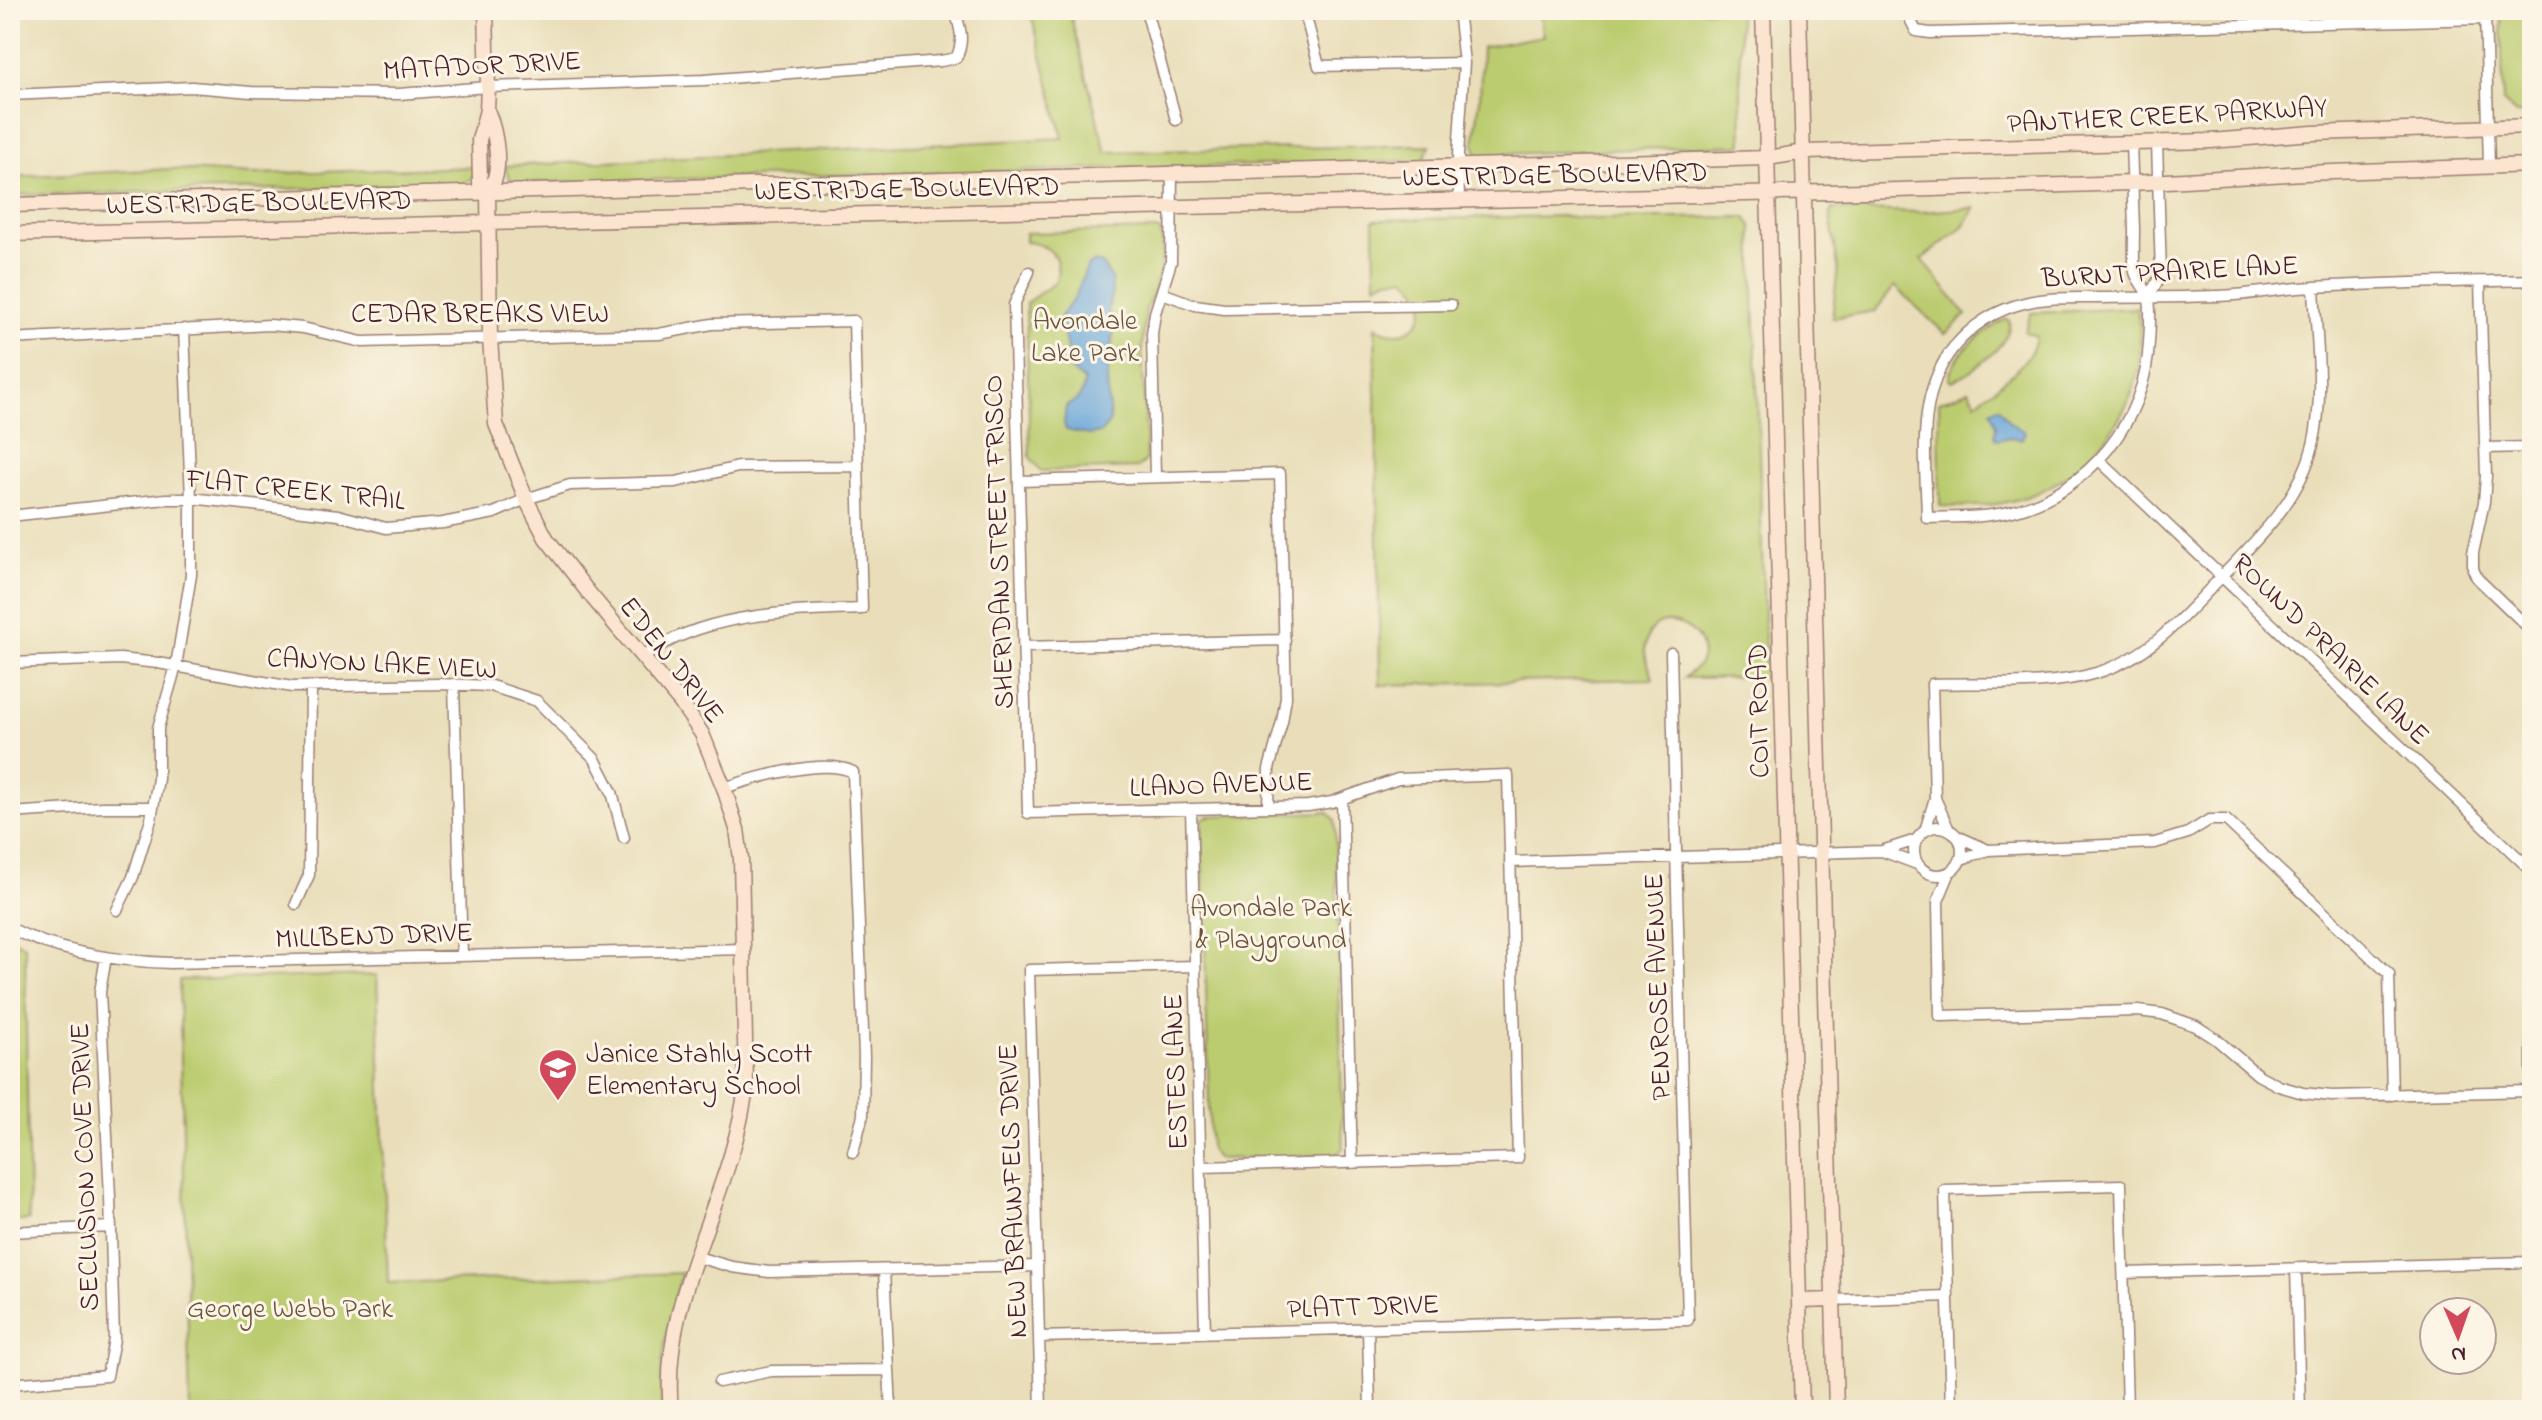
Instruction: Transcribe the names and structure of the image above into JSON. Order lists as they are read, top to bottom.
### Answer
{
  "streets": {
    "main road": [
      "PANTHER CREEK PARKWAY",
      "WESTRIDGE BOULEVARD",
      "EDEN DRIVE",
      "COIT ROAD"
    ],
    "street": [
      "MATADOR DRIVE",
      "BURNT PRAIRIE LANE",
      "CEDAR BREAKS VIEW",
      "FLAT CREEK TRAIL",
      "SHERIDAN STREET FRISCO",
      "ROUND PRAIRIE LANE",
      "CANYON LAKE VIEW",
      "LLANO AVENUE",
      "MILLBEND DRIVE",
      "PENROSE AVENUE",
      "ESTES LANE",
      "SECLUSION COVE DRIVE",
      "NEW BRAUNFELS DRIVE",
      "PLATT DRIVE"
    ]
  },
  "crossings": [
    ["MATADOR DRIVE", "EDEN DRIVE"],
    ["PANTHER CREEK PARKWAY", "WESTRIDGE BOULEVARD"],
    ["WESTRIDGE BOULEVARD", "EDEN DRIVE"],
    ["WESTRIDGE BOULEVARD", "COIT ROAD"],
    ["BURNT PRAIRIE LANE", "ROUND PRAIRIE LANE"],
    ["CEDAR BREAKS VIEW", "FLAT CREEK TRAIL"],
    ["CEDAR BREAKS VIEW", "EDEN DRIVE"],
    ["FLAT CREEK TRAIL", "EDEN DRIVE"],
    ["SHERIDAN STREET FRISCO", "LLANO AVENUE"],
    ["EDEN DRIVE", "MILLBEND DRIVE"],
    ["LLANO AVENUE", "ESTES LANE"],
    ["MILLBEND DRIVE", "SECLUSION COVE DRIVE"],
    ["PENROSE AVENUE", "PLATT DRIVE"],
    ["ESTES LANE", "NEW BRAUNFELS DRIVE"],
    ["ESTES LANE", "PLATT DRIVE"],
    ["NEW BRAUNFELS DRIVE", "PLATT DRIVE"]
  ],
  "parks": ["Avondale Lake Park", "Avondale Park & Playground", "George Webb Park"],
  "places": {
    "school or university": ["Janice Stahly Scott Elementary School"]
  },
  "north": "bottom"
}
